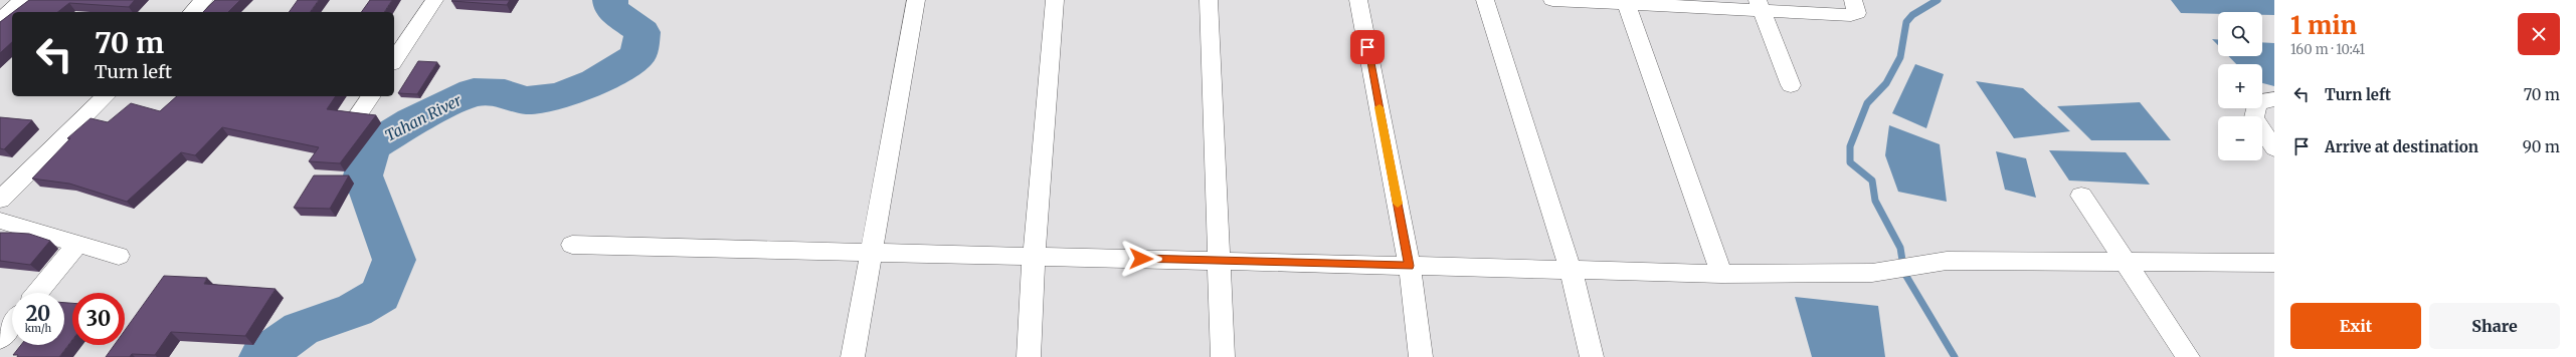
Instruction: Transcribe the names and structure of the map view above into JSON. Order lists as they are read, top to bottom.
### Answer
{
  "water": ["Tahan River"],
  "page": {
    "heading": ["1 min", "160 m · 10:41"],
    "map_buttons": ["+", "−"],
    "turn": ["70 m", "Turn left"],
    "list": [
      {
        "name": "Turn left",
        "value": "70 m"
      },
      {
        "name": "Arrive at destination",
        "value": "90 m"
      }
    ],
    "speed": "20 km/h",
    "limit": "30",
    "buttons": ["Exit", "Share"]
  }
}
